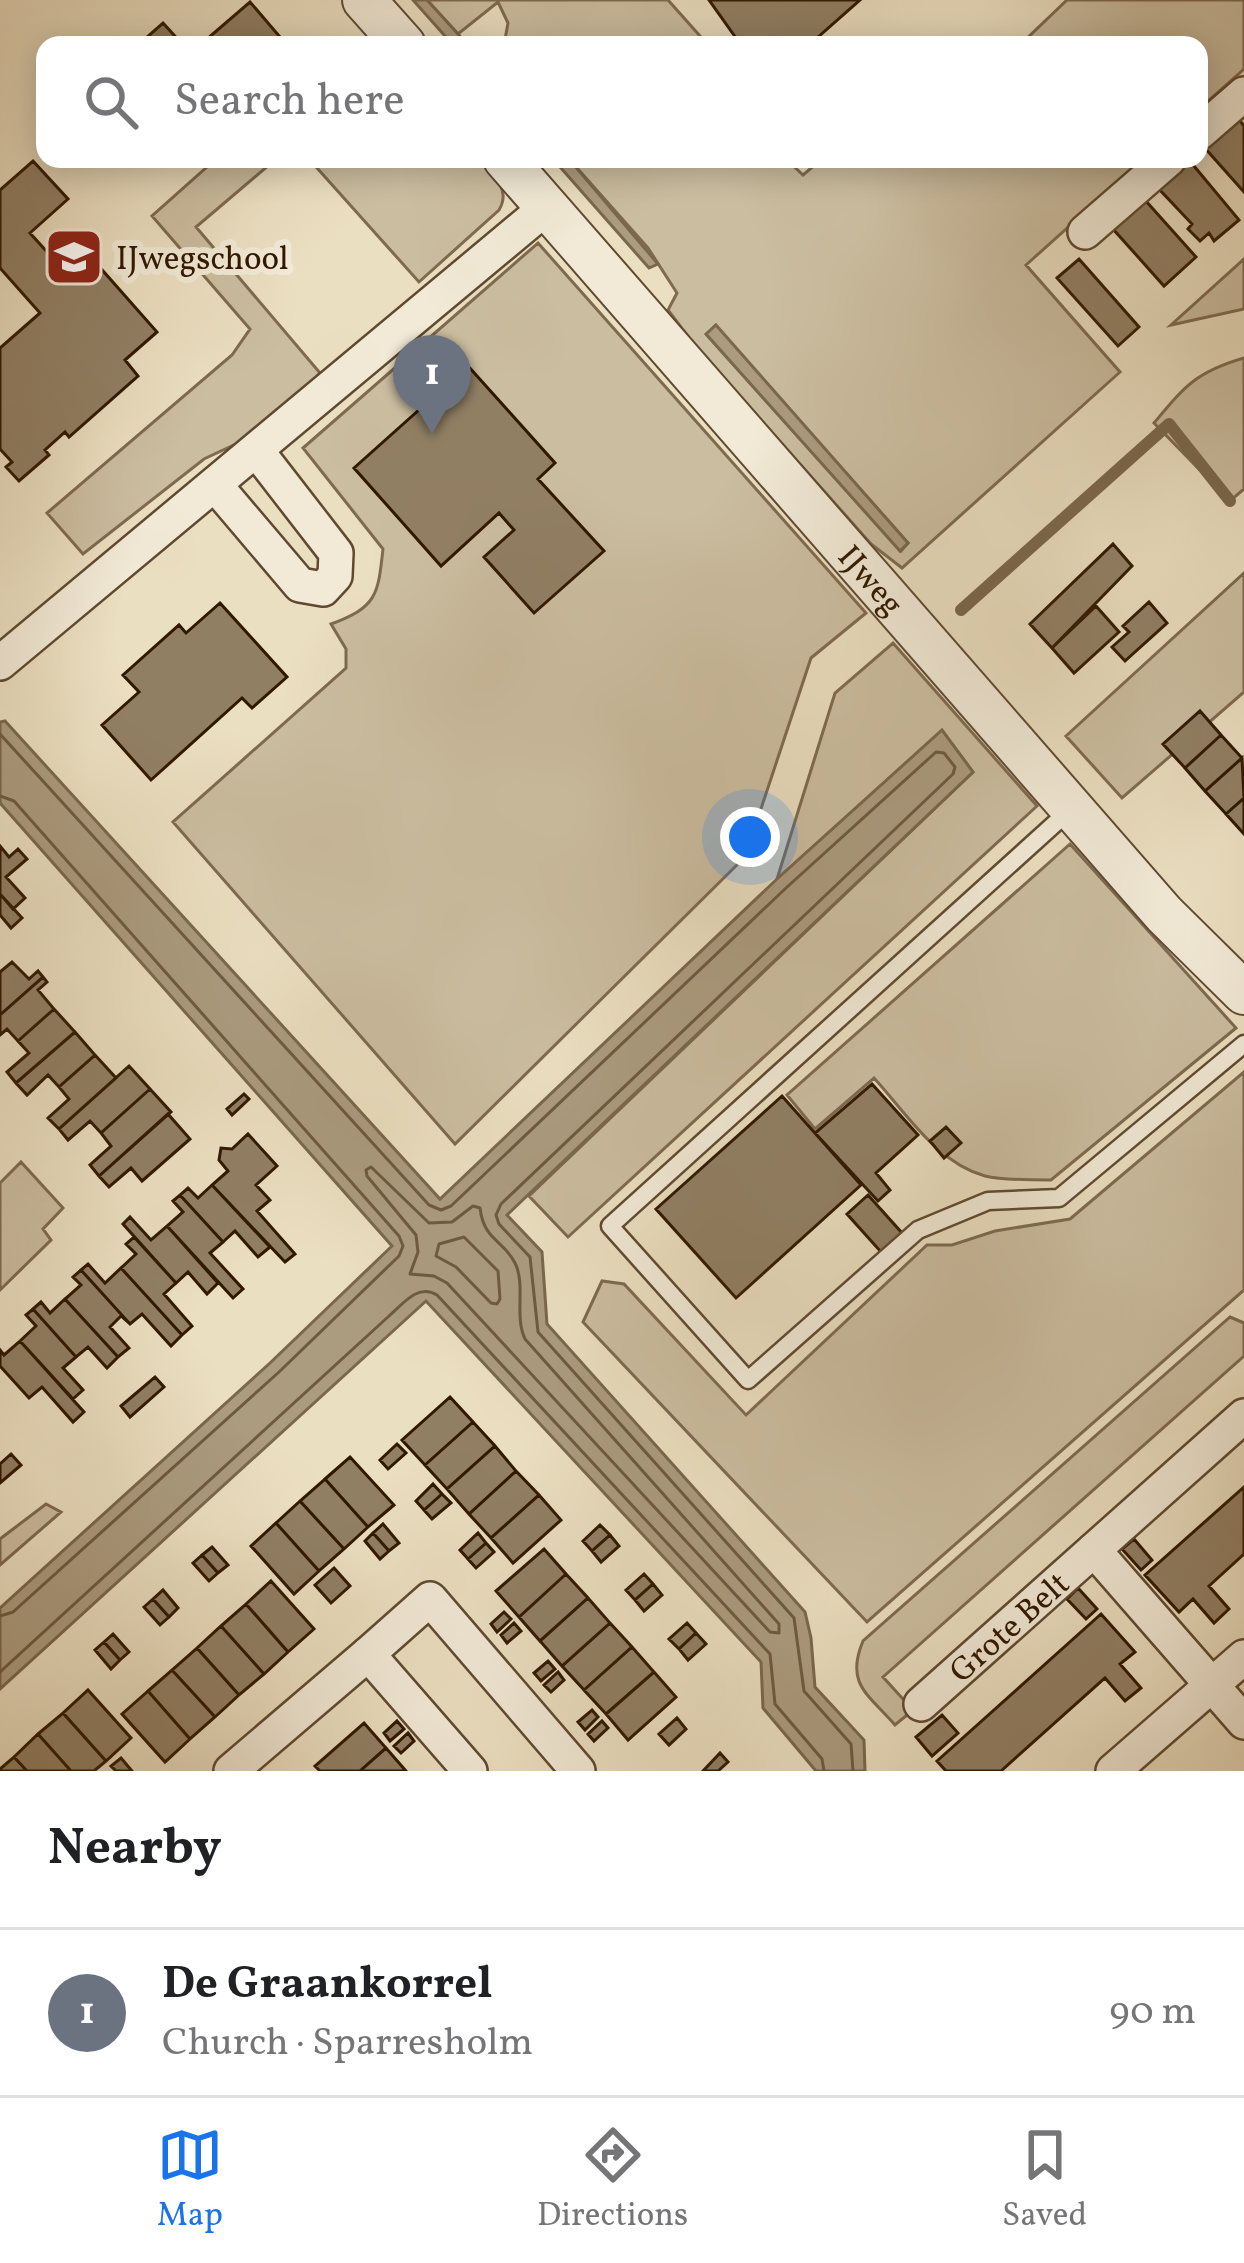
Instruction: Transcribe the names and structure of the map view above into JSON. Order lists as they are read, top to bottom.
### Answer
{
  "streets": {
    "street": ["IJweg", "Grote Belt"]
  },
  "places": {
    "school or university": ["IJwegschool"]
  },
  "page": {
    "search": "Search here",
    "pins": "1",
    "heading": "Nearby",
    "list": [
      {
        "mark": "1",
        "name": "De Graankorrel",
        "note": "Church · Sparresholm",
        "value": "90 m"
      }
    ],
    "nav": ["Map", "Directions", "Saved"]
  }
}
